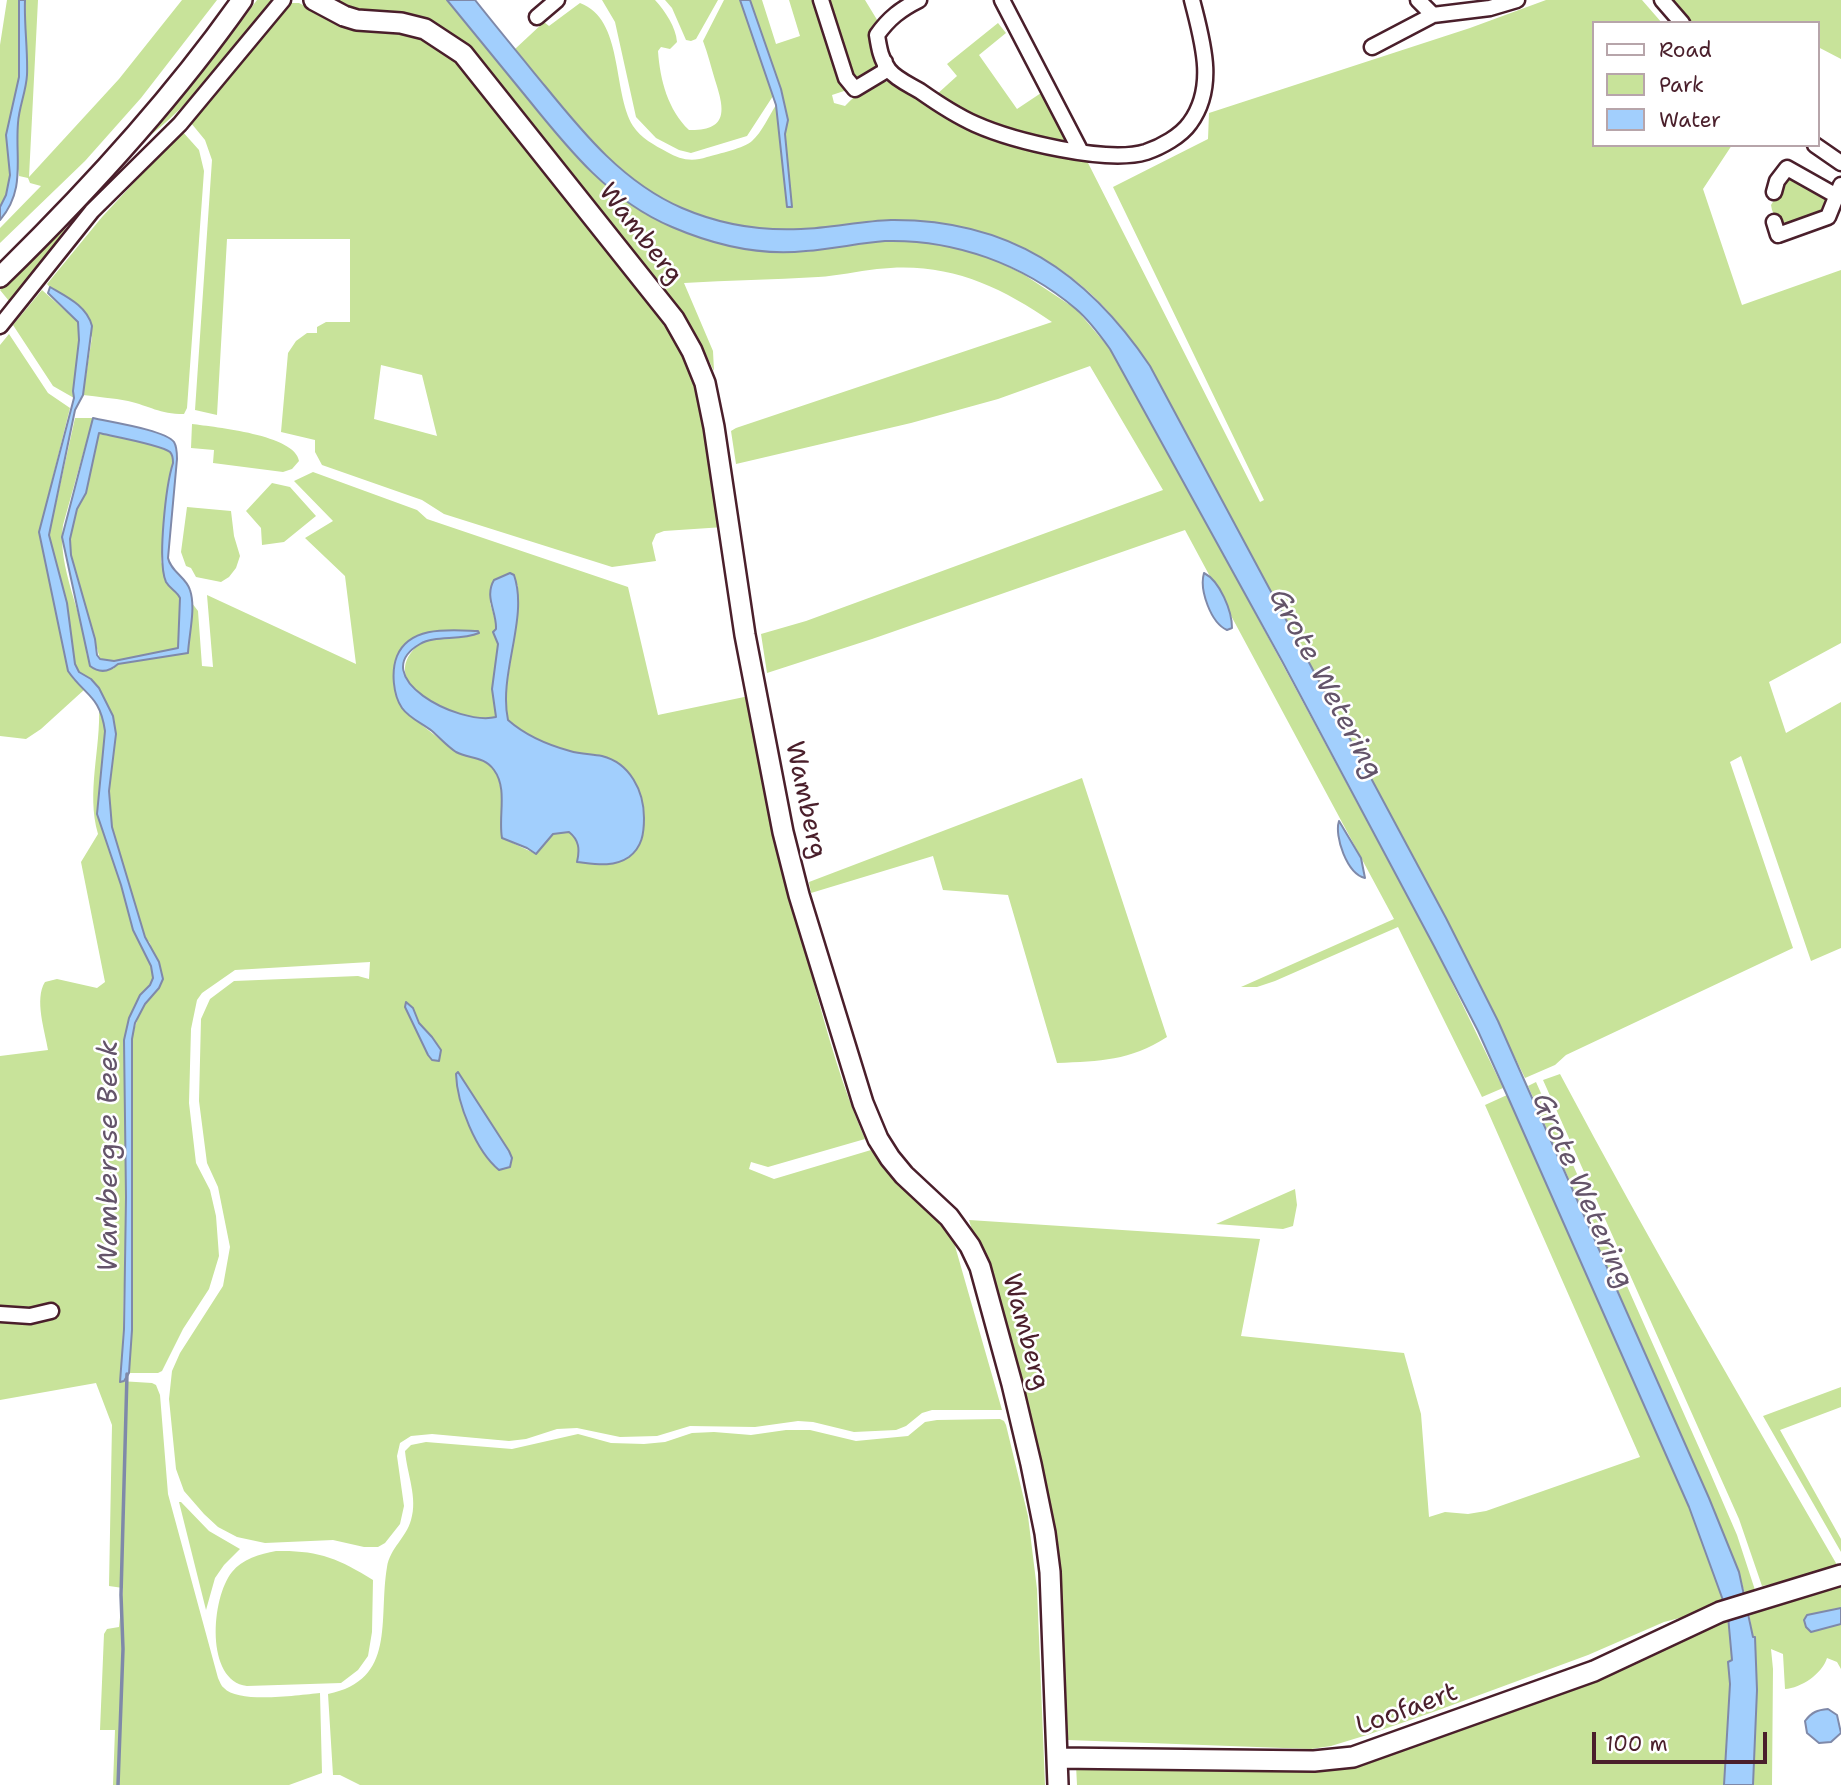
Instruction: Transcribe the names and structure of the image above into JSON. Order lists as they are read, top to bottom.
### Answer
{
  "streets": {
    "street": ["Wamberg", "Loofaert"]
  },
  "crossings": [
    ["Wamberg", "Loofaert"]
  ],
  "water": ["Grote Wetering", "Wambergse Beek"],
  "legend": ["Road", "Park", "Water"],
  "scale_bar": "100 m"
}
